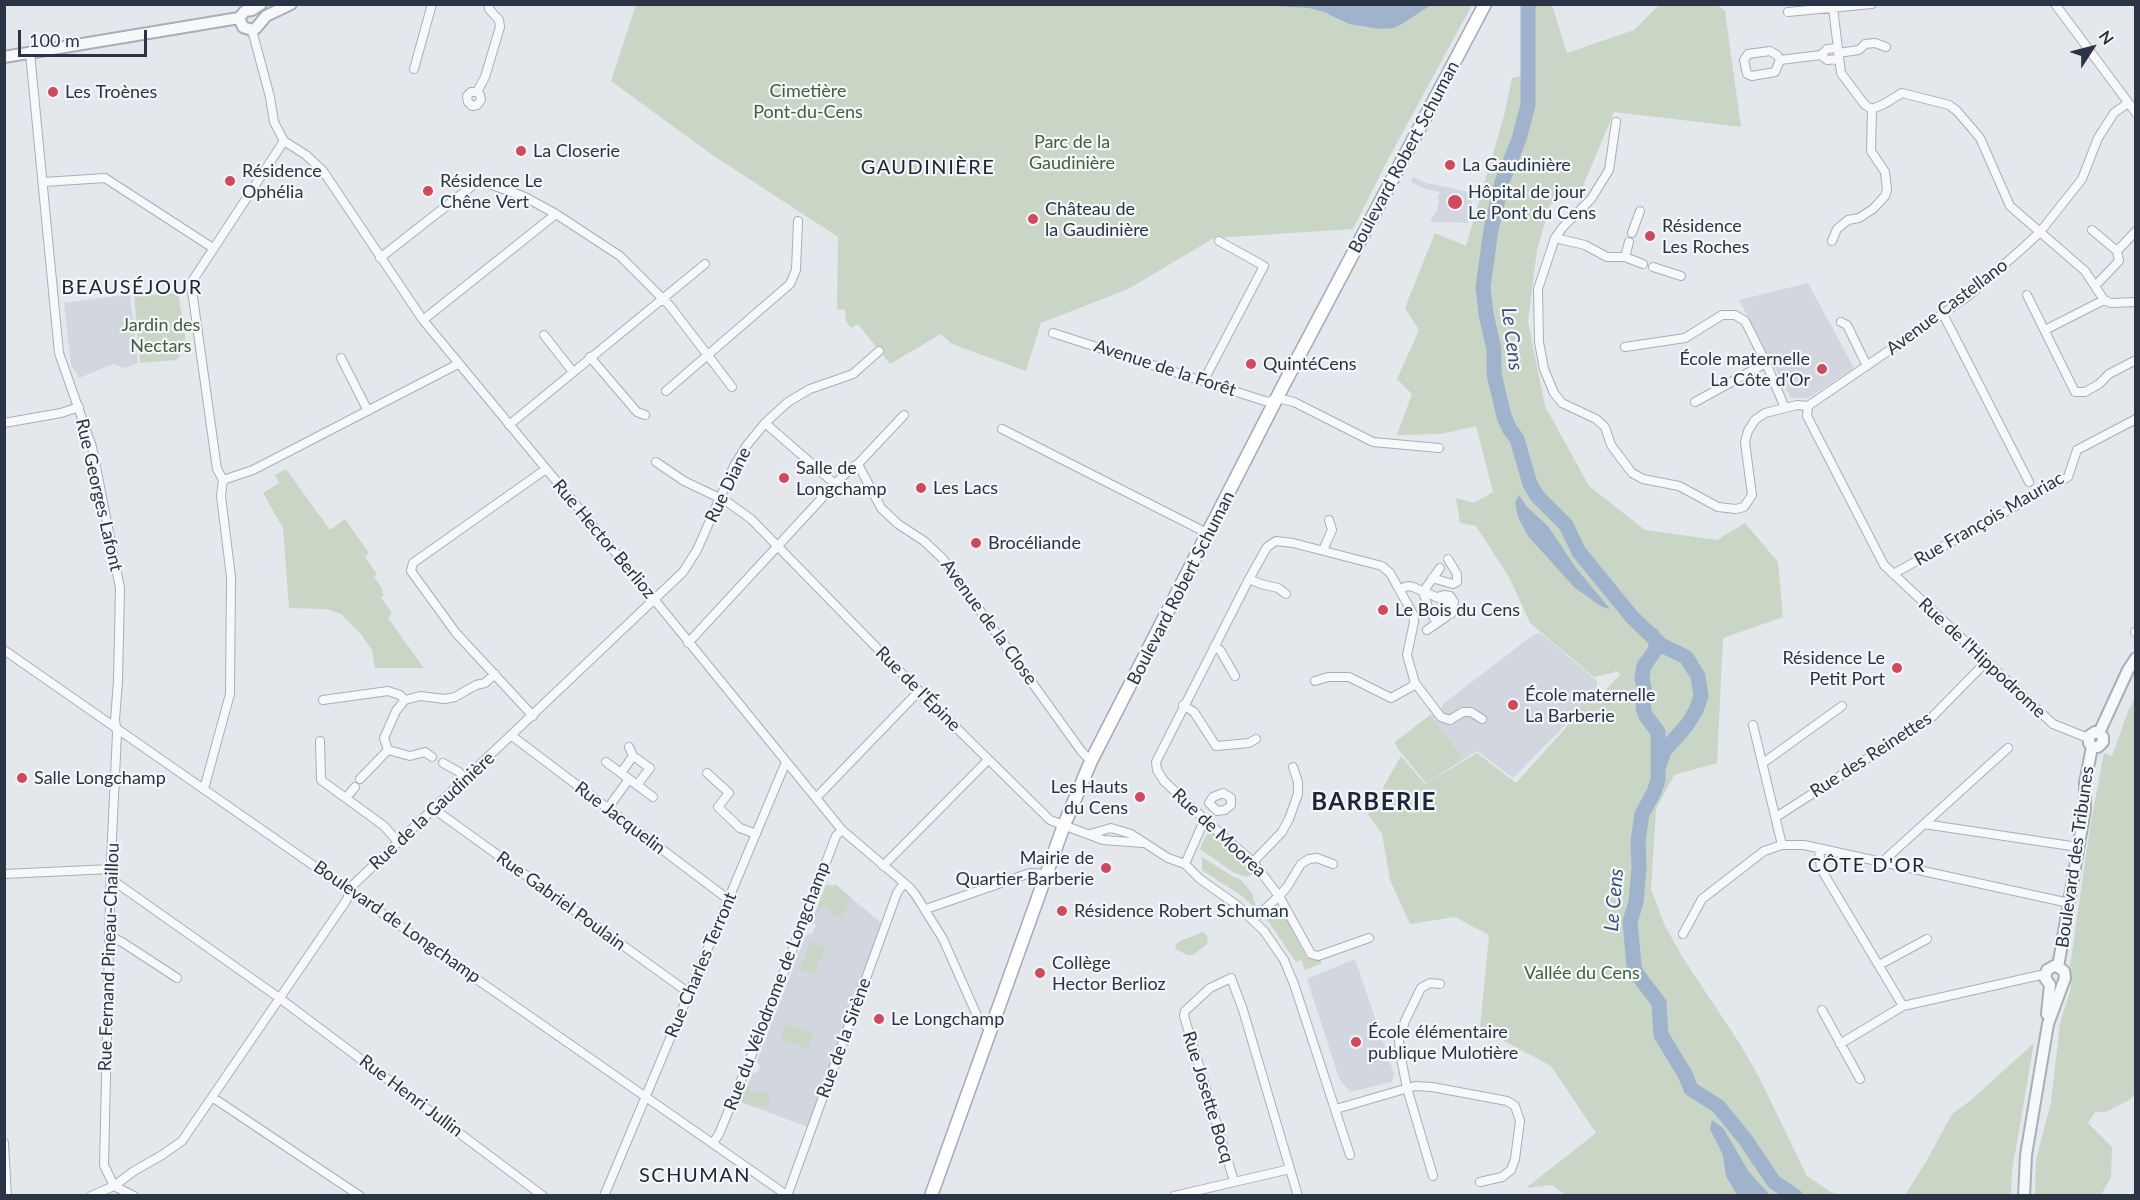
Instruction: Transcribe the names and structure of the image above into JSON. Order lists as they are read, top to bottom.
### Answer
{
  "streets": {
    "main road": ["Boulevard Robert Schuman"],
    "street": [
      "Avenue Castellano",
      "Avenue de la Forêt",
      "Rue Diane",
      "Rue Georges Lafont",
      "Rue François Mauriac",
      "Rue Hector Berlioz",
      "Avenue de la Close",
      "Rue de l'Hippodrome",
      "Rue de l'Épine",
      "Rue des Reinettes",
      "Rue de la Gaudinière",
      "Rue Jacquelin",
      "Rue de Moorea",
      "Boulevard des Tribunes",
      "Rue Gabriel Poulain",
      "Boulevard de Longchamp",
      "Rue Fernand Pineau-Chaillou",
      "Rue Charles Terront",
      "Rue du Vélodrome de Longchamp",
      "Rue de la Sirène",
      "Rue Henri Jullin",
      "Rue Josette Bocq"
    ]
  },
  "crossings": [
    ["Boulevard Robert Schuman", "Avenue de la Forêt"],
    ["Boulevard Robert Schuman", "Rue Hector Berlioz"],
    ["Boulevard Robert Schuman", "Avenue de la Close"],
    ["Boulevard Robert Schuman", "Rue de l'Épine"],
    ["Avenue Castellano", "Rue de l'Hippodrome"],
    ["Rue Diane", "Rue Hector Berlioz"],
    ["Rue Diane", "Rue de l'Épine"],
    ["Rue Diane", "Rue de la Gaudinière"],
    ["Rue Georges Lafont", "Boulevard de Longchamp"],
    ["Rue Georges Lafont", "Rue Fernand Pineau-Chaillou"],
    ["Rue François Mauriac", "Rue de l'Hippodrome"],
    ["Rue Hector Berlioz", "Rue de la Gaudinière"],
    ["Rue Hector Berlioz", "Rue Charles Terront"],
    ["Rue Hector Berlioz", "Rue du Vélodrome de Longchamp"],
    ["Rue Hector Berlioz", "Rue de la Sirène"],
    ["Rue de l'Hippodrome", "Rue des Reinettes"],
    ["Rue de l'Hippodrome", "Boulevard des Tribunes"],
    ["Rue de la Gaudinière", "Rue Jacquelin"],
    ["Rue de la Gaudinière", "Rue Gabriel Poulain"],
    ["Rue de la Gaudinière", "Boulevard de Longchamp"],
    ["Rue de la Gaudinière", "Rue Fernand Pineau-Chaillou"],
    ["Rue de la Gaudinière", "Rue Henri Jullin"],
    ["Rue Jacquelin", "Rue Charles Terront"],
    ["Rue Gabriel Poulain", "Rue Charles Terront"],
    ["Boulevard de Longchamp", "Rue Fernand Pineau-Chaillou"],
    ["Boulevard de Longchamp", "Rue Charles Terront"],
    ["Boulevard de Longchamp", "Rue du Vélodrome de Longchamp"],
    ["Boulevard de Longchamp", "Rue de la Sirène"],
    ["Rue Fernand Pineau-Chaillou", "Rue Henri Jullin"]
  ],
  "districts": [
    "GAUDINIÈRE",
    "BEAUSÉJOUR",
    "BARBERIE",
    "CÔTE D'OR",
    "SCHUMAN"
  ],
  "water": ["Le Cens"],
  "parks": [
    "Cimetière Pont-du-Cens",
    "Parc de la Gaudinière",
    "Jardin des Nectars",
    "Vallée du Cens"
  ],
  "places": [
    "Les Troènes",
    "La Closerie",
    "La Gaudinière",
    "Résidence Ophélia",
    "Résidence Le Chêne Vert",
    "Hôpital de jour Le Pont du Cens",
    "Château de la Gaudinière",
    "Résidence Les Roches",
    "QuintéCens",
    "École maternelle La Côte d'Or",
    "Salle de Longchamp",
    "Les Lacs",
    "Brocéliande",
    "Le Bois du Cens",
    "Résidence Le Petit Port",
    "École maternelle La Barberie",
    "Salle Longchamp",
    "Les Hauts du Cens",
    "Mairie de Quartier Barberie",
    "Résidence Robert Schuman",
    "Collège Hector Berlioz",
    "Le Longchamp",
    "École élémentaire publique Mulotière"
  ],
  "scale_bar": "100 m",
  "north": "top right"
}
